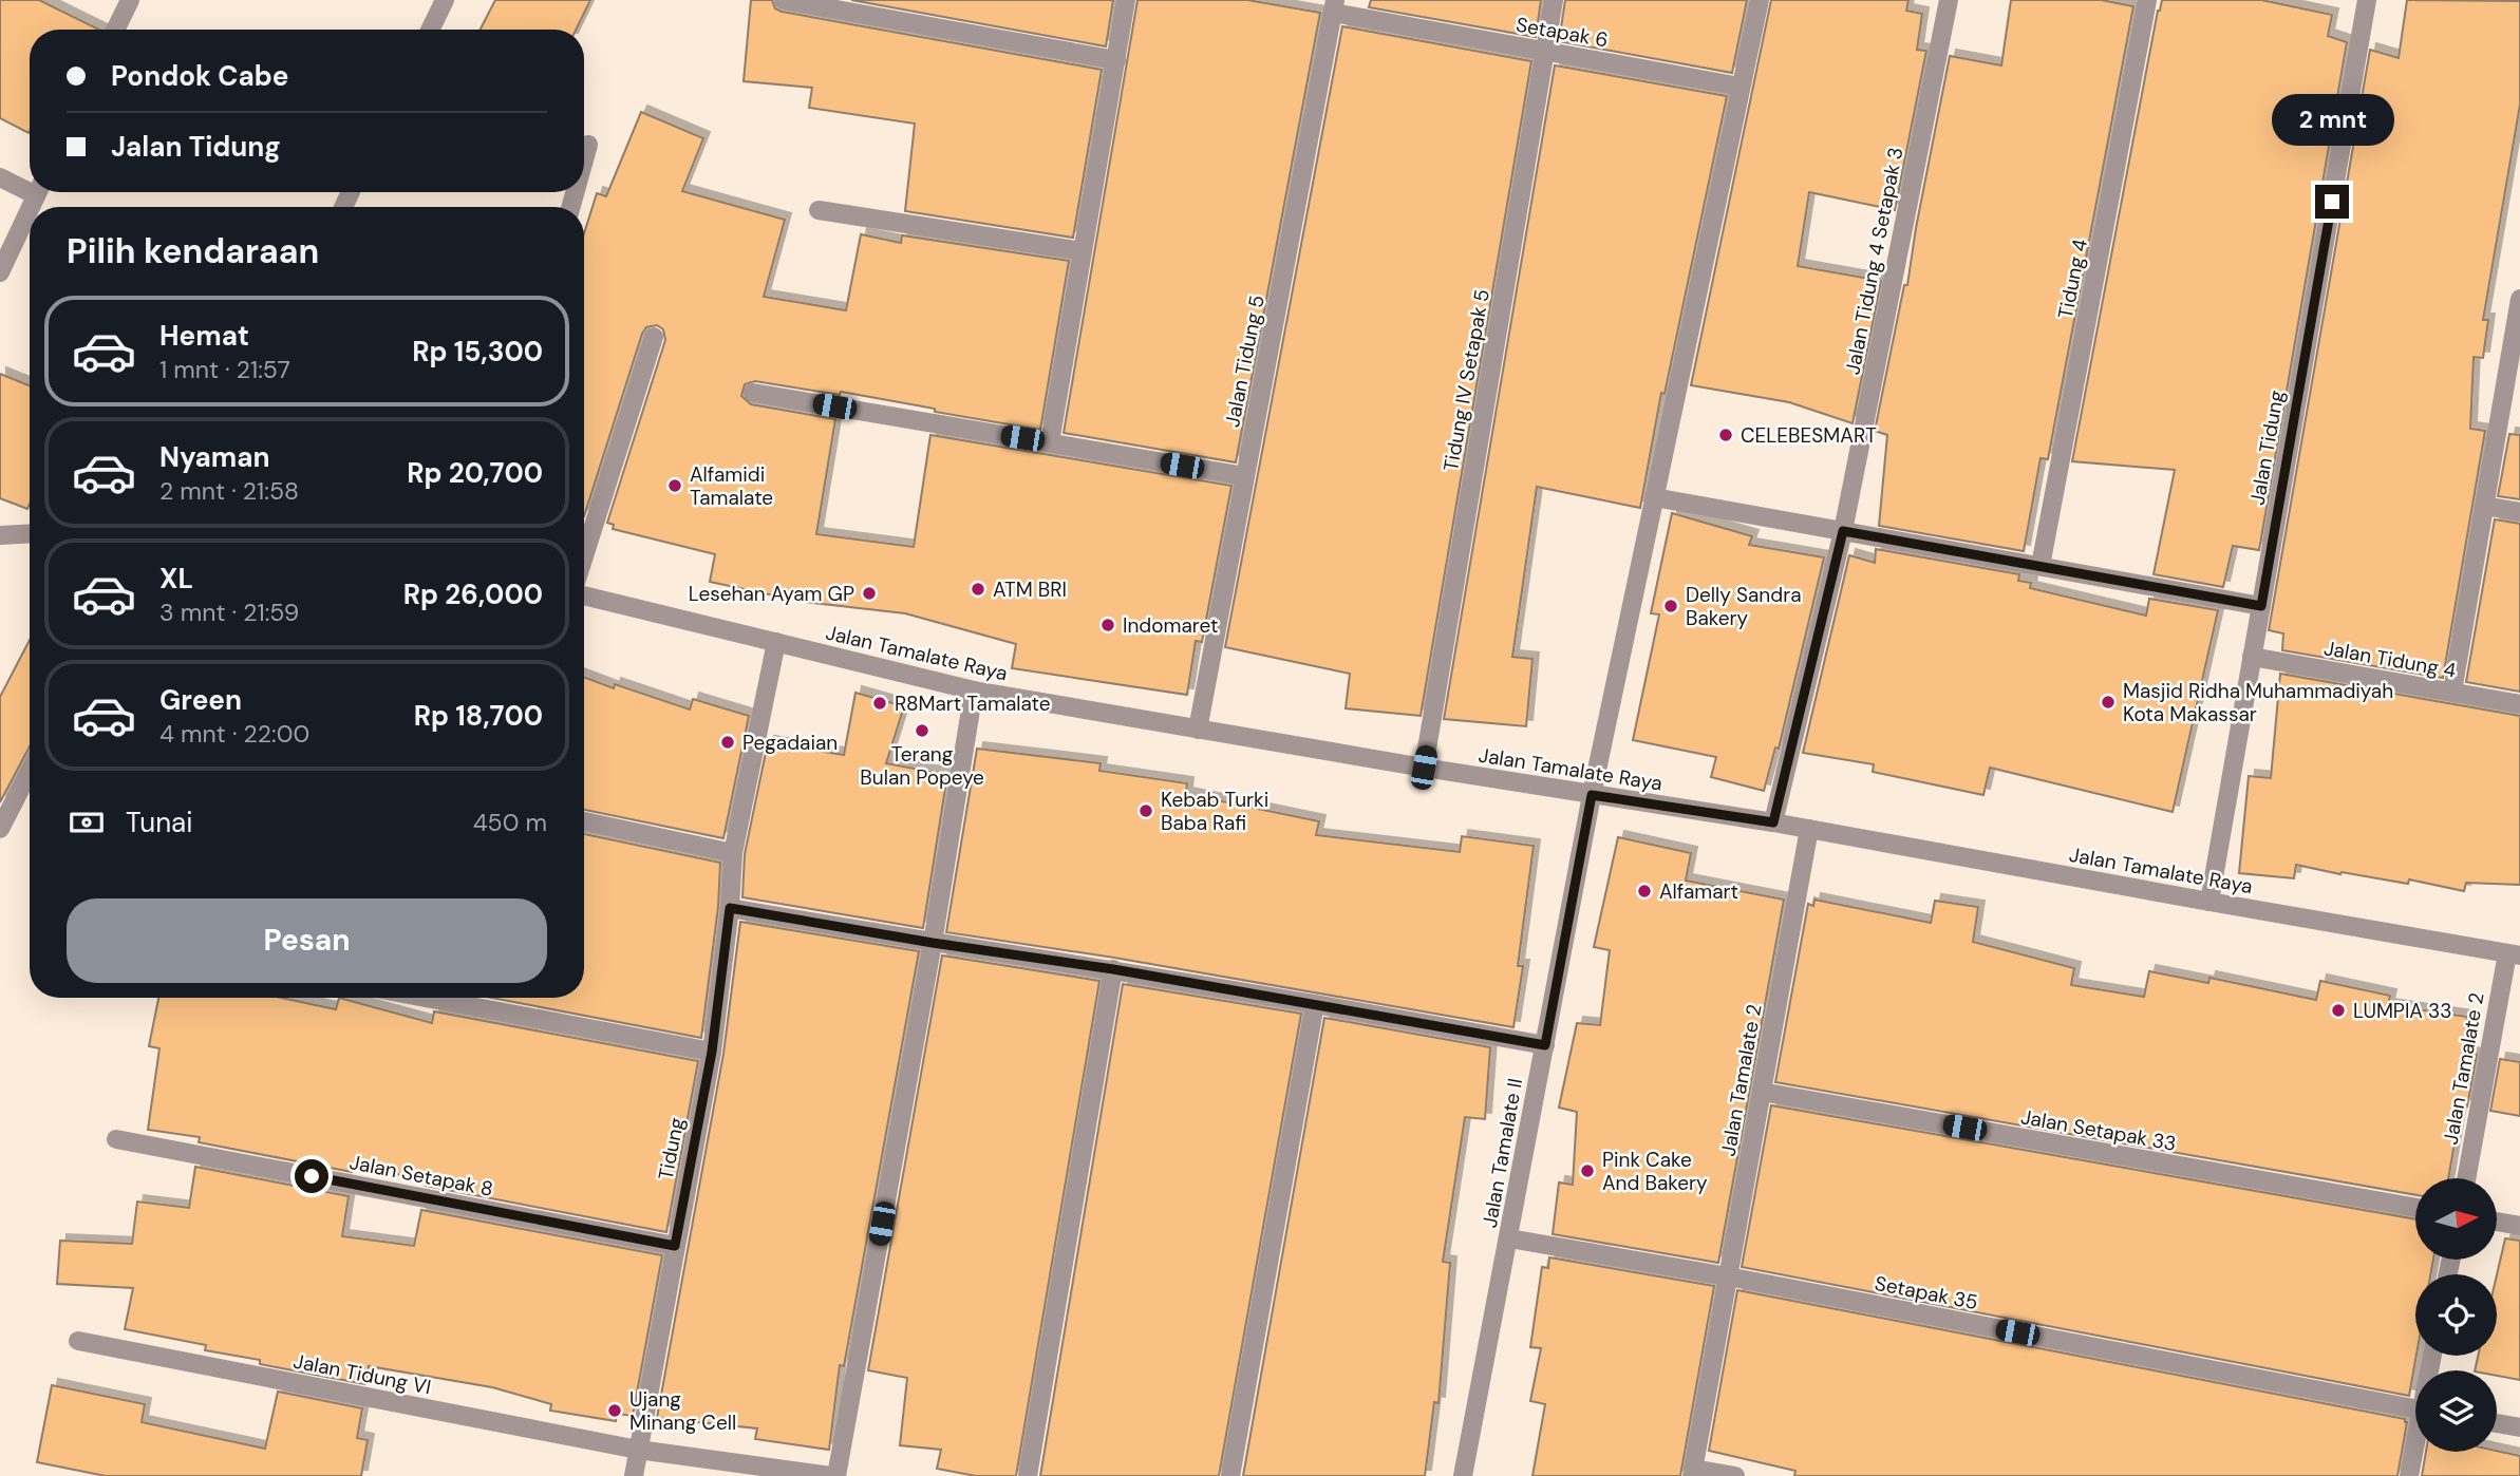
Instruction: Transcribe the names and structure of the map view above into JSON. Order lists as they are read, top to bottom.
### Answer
{
  "streets": {
    "street": [
      "Setapak 6",
      "Jalan Tidung 4 Setapak 3",
      "Tidung 4",
      "Jalan Tidung 5",
      "Tidung IV Setapak 5",
      "Jalan Tidung",
      "Jalan Tamalate Raya",
      "Jalan Tidung 4",
      "Jalan Tamalate 2",
      "Jalan Setapak 33",
      "Tidung",
      "Jalan Tamalate II",
      "Jalan Setapak 8",
      "Setapak 35",
      "Jalan Tidung VI"
    ]
  },
  "crossings": [
    ["Setapak 6", "Jalan Tidung 5"],
    ["Setapak 6", "Tidung IV Setapak 5"],
    ["Setapak 6", "Jalan Tamalate II"],
    ["Jalan Tidung 5", "Jalan Tamalate Raya"],
    ["Tidung IV Setapak 5", "Jalan Tamalate Raya"],
    ["Jalan Tidung", "Jalan Tamalate Raya"],
    ["Jalan Tidung", "Jalan Tidung 4"],
    ["Jalan Tamalate Raya", "Jalan Tamalate 2"],
    ["Jalan Tamalate Raya", "Tidung"],
    ["Jalan Tamalate Raya", "Jalan Tamalate II"],
    ["Jalan Tamalate 2", "Jalan Setapak 33"],
    ["Jalan Tamalate 2", "Setapak 35"],
    ["Tidung", "Jalan Setapak 8"],
    ["Tidung", "Jalan Tidung VI"],
    ["Jalan Tamalate II", "Setapak 35"]
  ],
  "places": [
    "CELEBESMART",
    "Alfamidi Tamalate",
    "ATM BRI",
    "Lesehan Ayam GP",
    "Delly Sandra Bakery",
    "Indomaret",
    "Masjid Ridha Muhammadiyah Kota Makassar",
    "R8Mart Tamalate",
    "Terang Bulan Popeye",
    "Pegadaian",
    "Kebab Turki Baba Rafi",
    "Alfamart",
    "LUMPIA 33",
    "Pink Cake And Bakery",
    "Ujang Minang Cell"
  ],
  "north": "right",
  "page": {
    "banner": ["Pondok Cabe", "Jalan Tidung"],
    "bubble": "2 mnt",
    "heading": "Pilih kendaraan",
    "list": [
      {
        "name": "Hemat",
        "note": "1 mnt · 21:57",
        "value": "Rp 15,300"
      },
      {
        "name": "Nyaman",
        "note": "2 mnt · 21:58",
        "value": "Rp 20,700"
      },
      {
        "name": "XL",
        "note": "3 mnt · 21:59",
        "value": "Rp 26,000"
      },
      {
        "name": "Green",
        "note": "4 mnt · 22:00",
        "value": "Rp 18,700"
      }
    ],
    "pay": ["Tunai", "450 m"],
    "buttons": "Pesan"
  }
}
